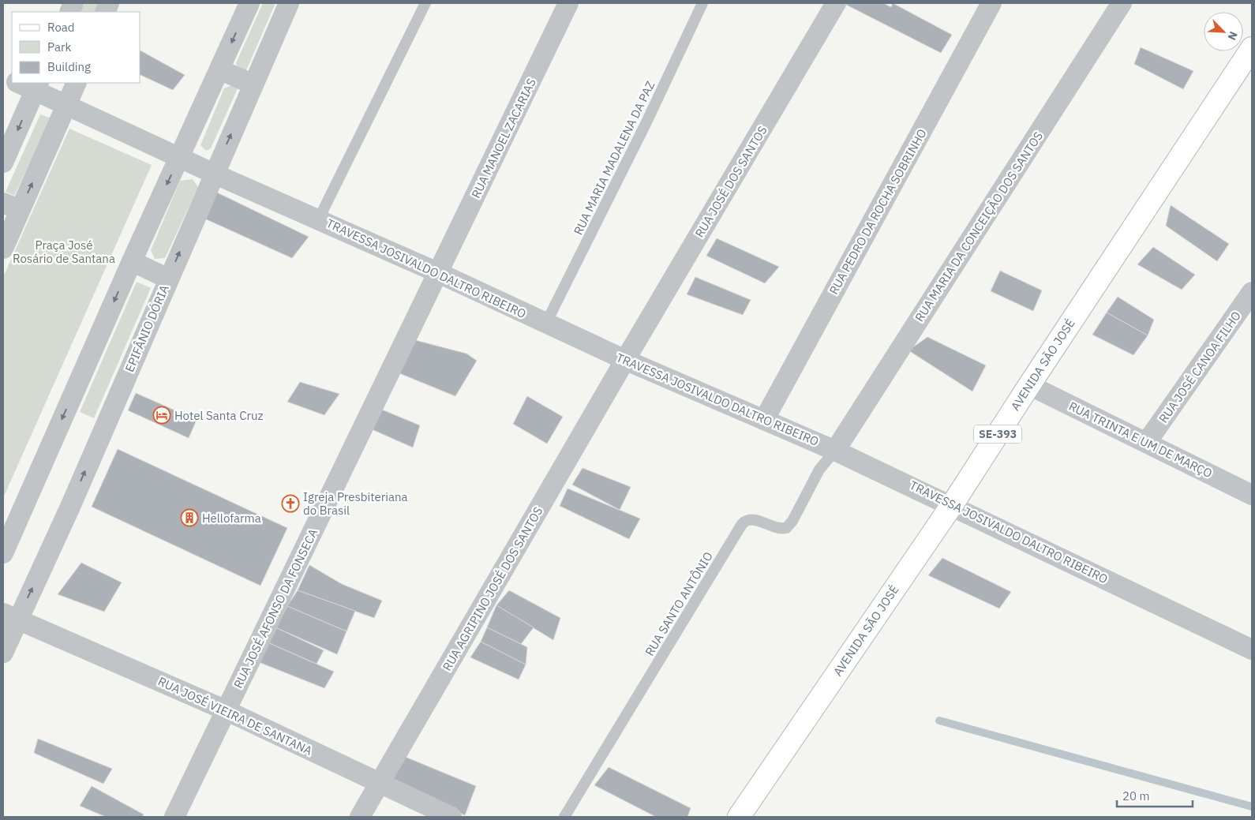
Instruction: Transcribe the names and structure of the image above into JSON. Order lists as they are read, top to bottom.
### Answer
{
  "streets": {
    "main road": ["AVENIDA SÃO JOSÉ", "SE-393"],
    "street": [
      "RUA MANOEL ZACARIAS",
      "RUA JOSÉ DOS SANTOS",
      "RUA PEDRO DA ROCHA SOBRINHO",
      "RUA MARIA DA CONCEIÇÃO DOS SANTOS",
      "TRAVESSA JOSIVALDO DALTRO RIBEIRO",
      "EPIFÂNIO DÓRIA",
      "RUA JOSÉ CANOA FILHO",
      "RUA TRINTA E UM DE MARÇO",
      "RUA AGRIPINO JOSÉ DOS SANTOS",
      "RUA JOSÉ AFONSO DA FONSECA",
      "RUA JOSÉ VIEIRA DE SANTANA"
    ],
    "lane": ["RUA MARIA MADALENA DA PAZ", "RUA SANTO ANTÔNIO"]
  },
  "crossings": [
    ["RUA MANOEL ZACARIAS", "TRAVESSA JOSIVALDO DALTRO RIBEIRO"],
    ["RUA MANOEL ZACARIAS", "RUA JOSÉ AFONSO DA FONSECA"],
    ["RUA MARIA MADALENA DA PAZ", "TRAVESSA JOSIVALDO DALTRO RIBEIRO"],
    ["RUA JOSÉ DOS SANTOS", "TRAVESSA JOSIVALDO DALTRO RIBEIRO"],
    ["RUA JOSÉ DOS SANTOS", "RUA AGRIPINO JOSÉ DOS SANTOS"],
    ["RUA PEDRO DA ROCHA SOBRINHO", "TRAVESSA JOSIVALDO DALTRO RIBEIRO"],
    ["RUA MARIA DA CONCEIÇÃO DOS SANTOS", "TRAVESSA JOSIVALDO DALTRO RIBEIRO"],
    ["RUA MARIA DA CONCEIÇÃO DOS SANTOS", "RUA SANTO ANTÔNIO"],
    ["TRAVESSA JOSIVALDO DALTRO RIBEIRO", "EPIFÂNIO DÓRIA"],
    ["TRAVESSA JOSIVALDO DALTRO RIBEIRO", "AVENIDA SÃO JOSÉ"],
    ["TRAVESSA JOSIVALDO DALTRO RIBEIRO", "RUA AGRIPINO JOSÉ DOS SANTOS"],
    ["TRAVESSA JOSIVALDO DALTRO RIBEIRO", "RUA SANTO ANTÔNIO"],
    ["TRAVESSA JOSIVALDO DALTRO RIBEIRO", "RUA JOSÉ AFONSO DA FONSECA"],
    ["EPIFÂNIO DÓRIA", "RUA JOSÉ VIEIRA DE SANTANA"],
    ["AVENIDA SÃO JOSÉ", "RUA TRINTA E UM DE MARÇO"],
    ["RUA JOSÉ CANOA FILHO", "RUA TRINTA E UM DE MARÇO"],
    ["RUA AGRIPINO JOSÉ DOS SANTOS", "RUA JOSÉ VIEIRA DE SANTANA"],
    ["RUA JOSÉ AFONSO DA FONSECA", "RUA JOSÉ VIEIRA DE SANTANA"]
  ],
  "parks": ["Praça José Rosário de Santana"],
  "places": {
    "hotel": ["Hotel Santa Cruz"],
    "church": ["Igreja Presbiteriana do Brasil"],
    "building": ["Hellofarma"]
  },
  "legend": ["Road", "Park", "Building"],
  "scale_bar": "20 m",
  "north": "bottom right"
}
